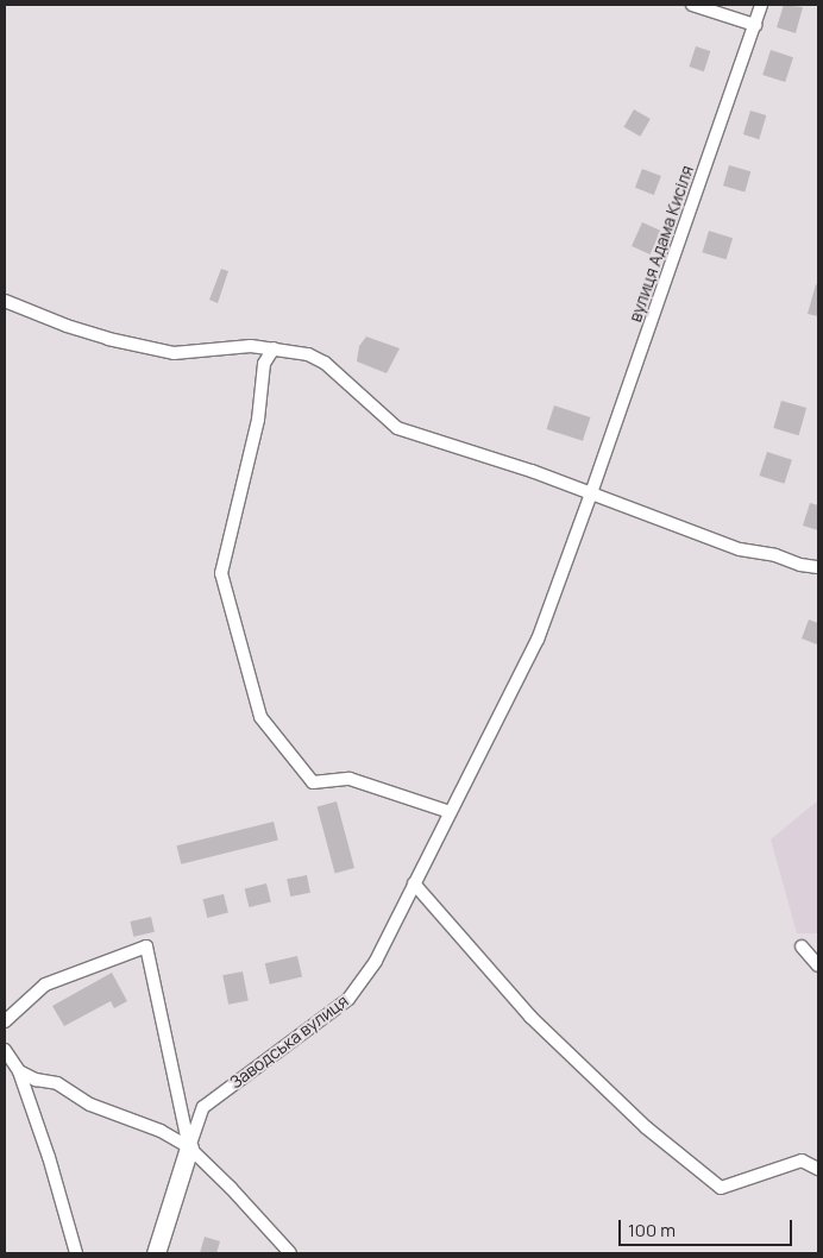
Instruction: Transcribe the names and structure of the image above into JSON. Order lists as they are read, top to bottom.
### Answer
{
  "streets": {
    "street": ["вулиця Адама Кисіля", "Заводська вулиця"]
  },
  "crossings": [
    ["вулиця Адама Кисіля", "Заводська вулиця"]
  ],
  "scale_bar": "100 m"
}
